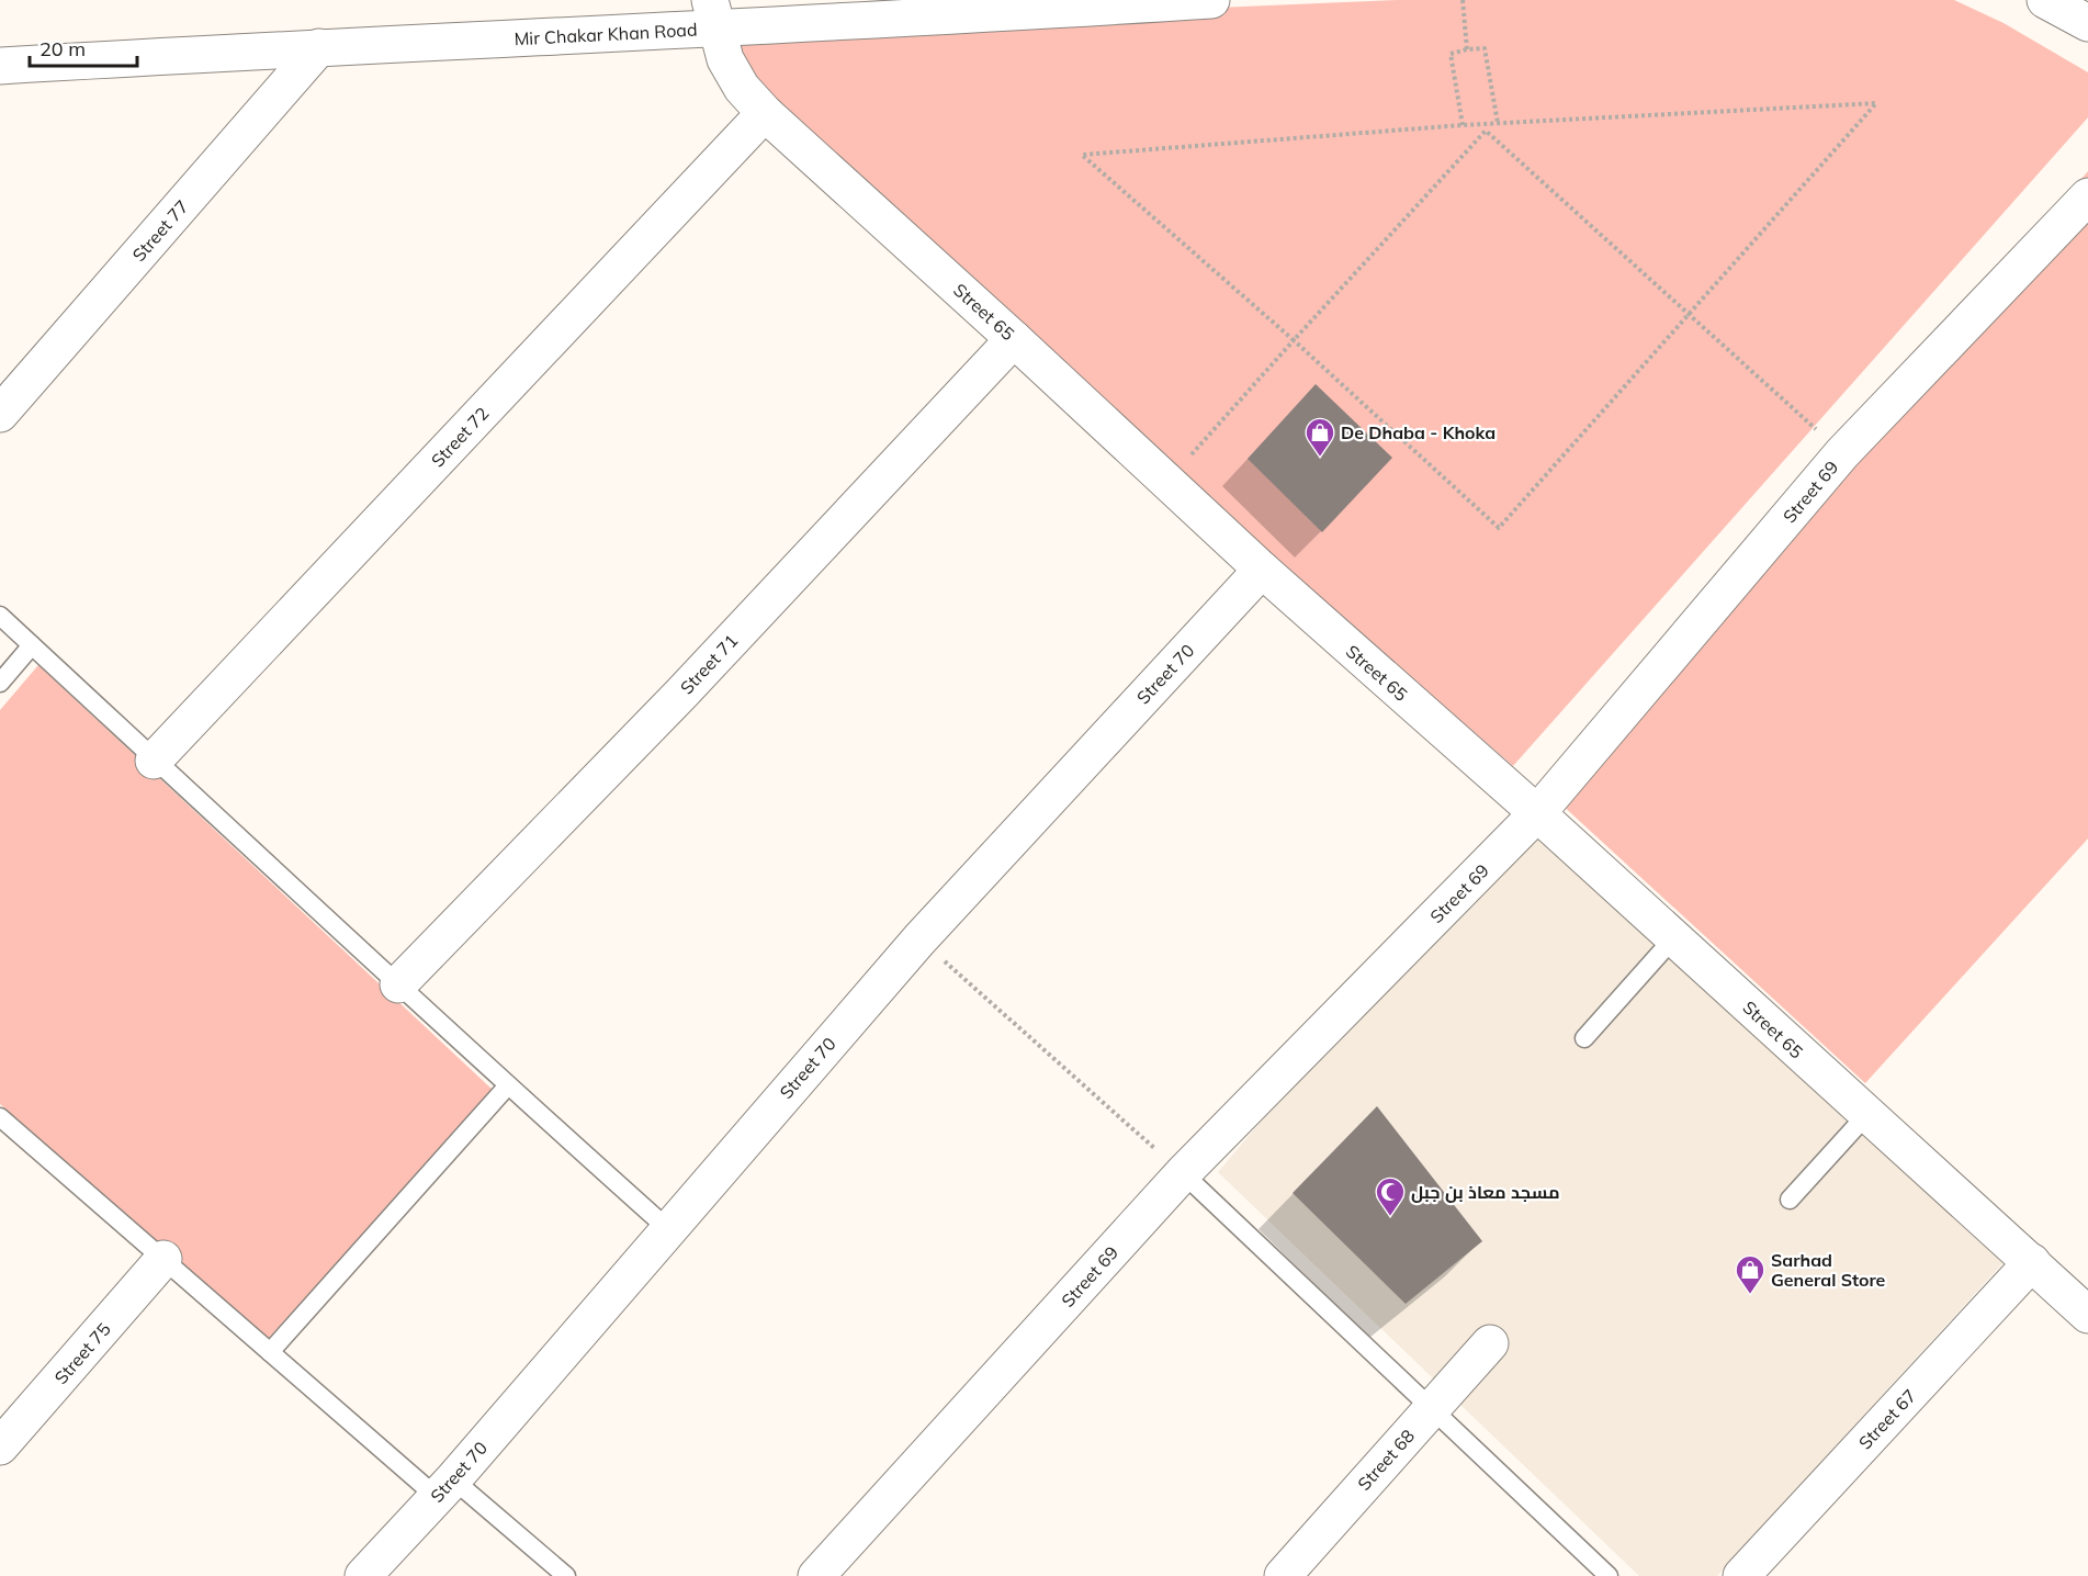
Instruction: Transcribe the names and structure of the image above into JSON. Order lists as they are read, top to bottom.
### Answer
{
  "streets": {
    "street": [
      "Mir Chakar Khan Road",
      "Street 77",
      "Street 65",
      "Street 72",
      "Street 69",
      "Street 71",
      "Street 70",
      "Street 75",
      "Street 67",
      "Street 68"
    ]
  },
  "crossings": [
    ["Mir Chakar Khan Road", "Street 77"],
    ["Mir Chakar Khan Road", "Street 65"],
    ["Street 65", "Street 72"],
    ["Street 65", "Street 69"],
    ["Street 65", "Street 71"],
    ["Street 65", "Street 70"],
    ["Street 65", "Street 67"]
  ],
  "places": {
    "shop": ["De Dhaba - Khoka", "Sarhad General Store"],
    "mosque": ["مسجد معاذ بن جبل"]
  },
  "scale_bar": "20 m"
}
